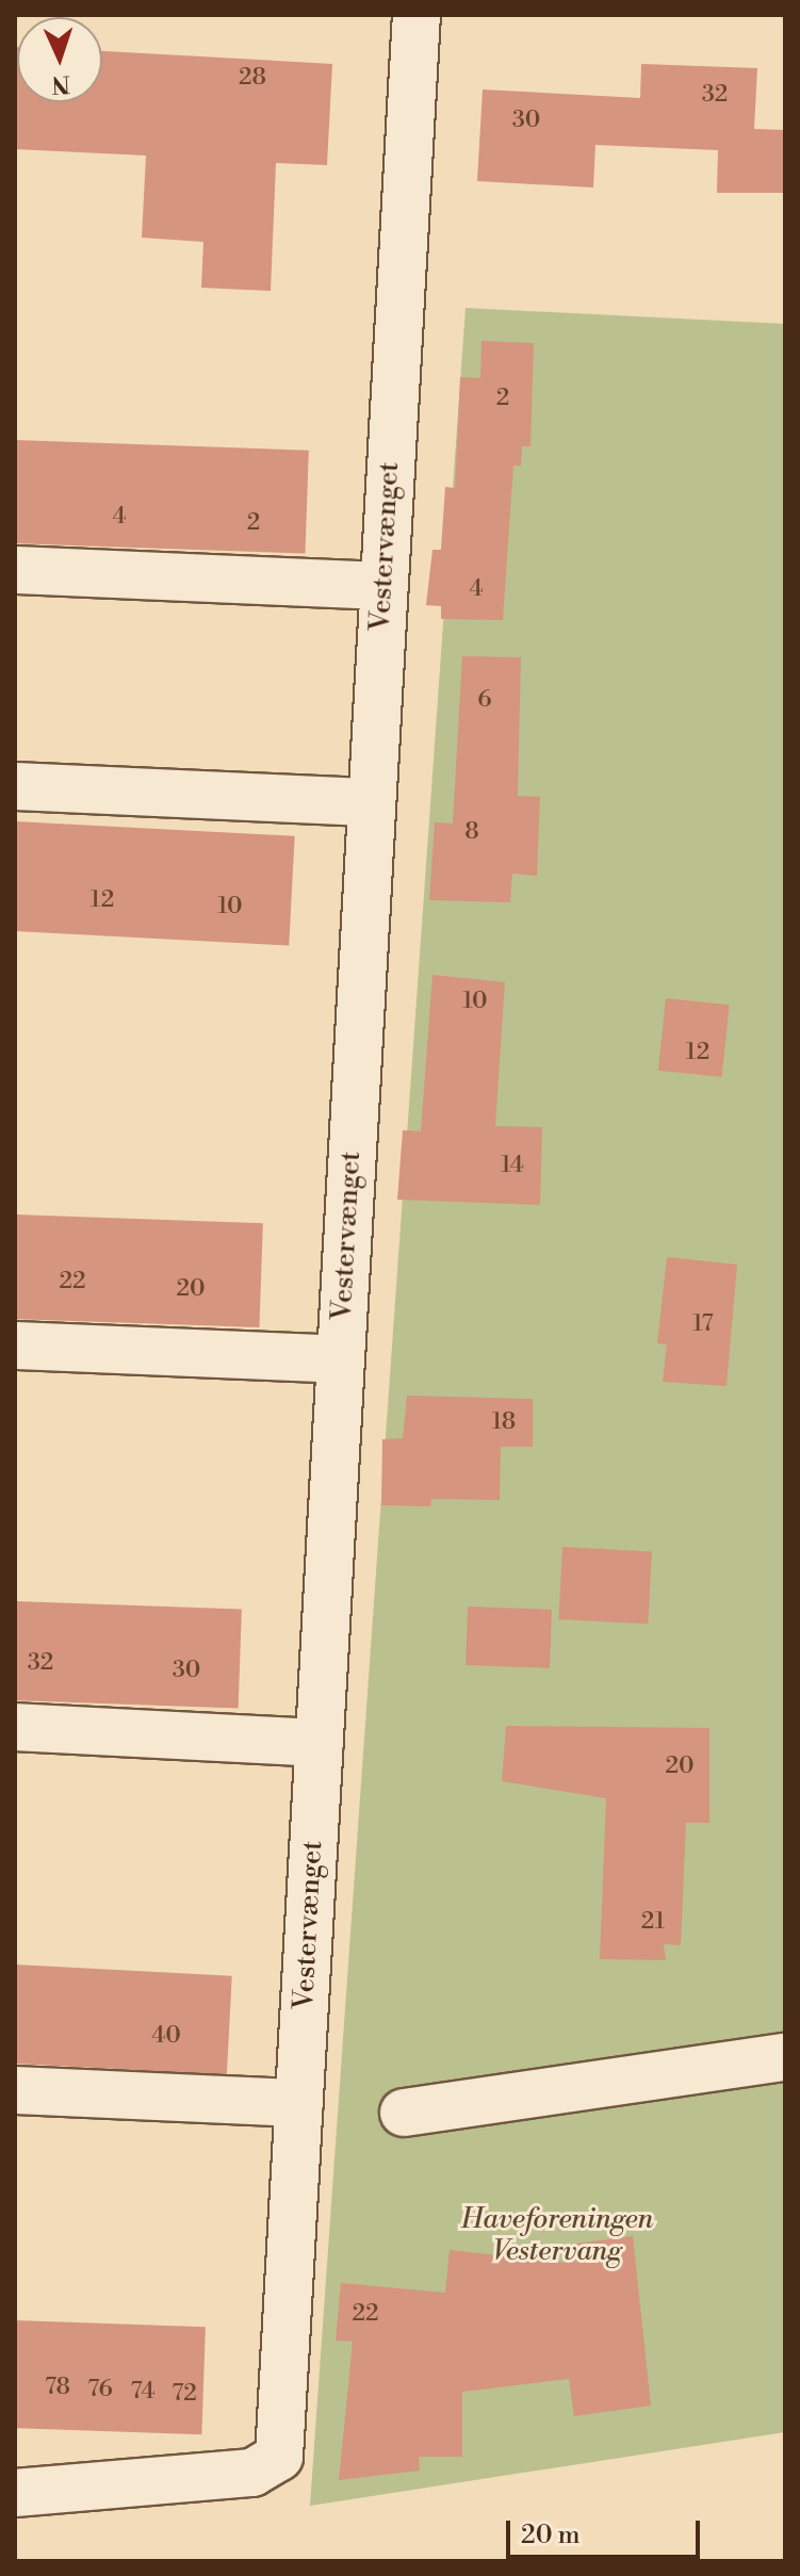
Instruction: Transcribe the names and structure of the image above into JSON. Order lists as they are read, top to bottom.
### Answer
{
  "streets": {
    "street": ["Vestervænget"]
  },
  "parks": ["Haveforeningen Vestervang"],
  "house_numbers": [
    "28",
    "32",
    "30",
    "2",
    "4",
    "2",
    "4",
    "6",
    "8",
    "12",
    "10",
    "10",
    "12",
    "14",
    "22",
    "20",
    "17",
    "18",
    "32",
    "30",
    "20",
    "21",
    "40",
    "22",
    "78",
    "76",
    "74",
    "72"
  ],
  "scale_bar": "20 m",
  "north": "bottom"
}
